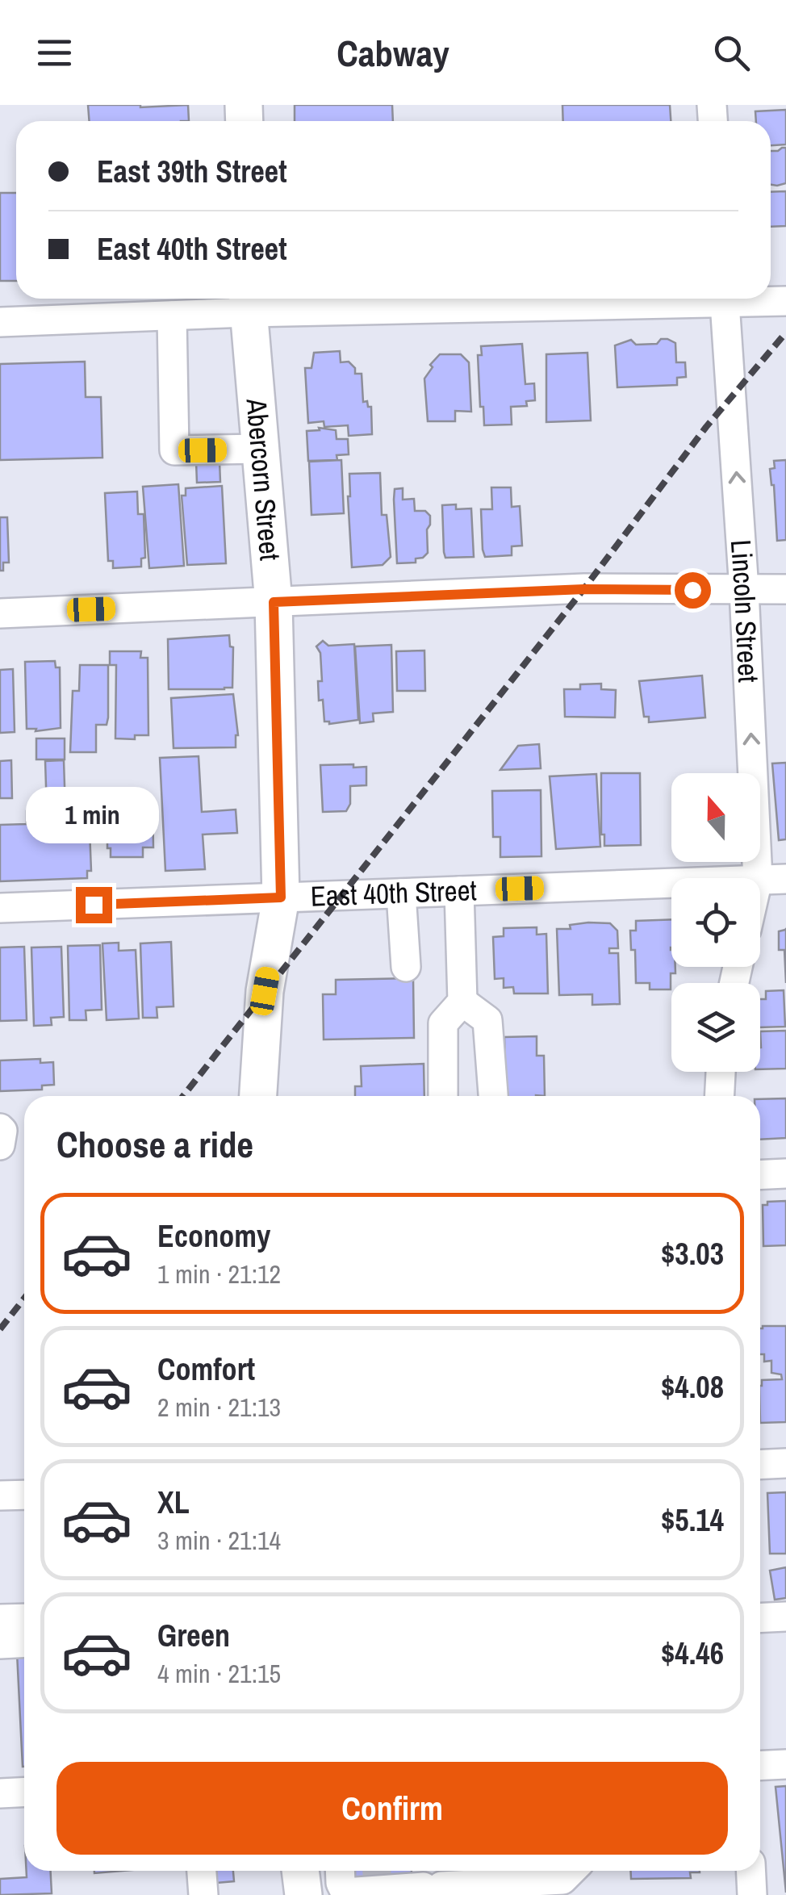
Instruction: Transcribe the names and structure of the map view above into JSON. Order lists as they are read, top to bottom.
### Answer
{
  "streets": {
    "main road": ["Abercorn Street"],
    "street": ["Lincoln Street", "East 40th Street"]
  },
  "crossings": [
    ["Abercorn Street", "East 40th Street"],
    ["Lincoln Street", "East 40th Street"]
  ],
  "one_way": ["Lincoln Street"],
  "north": "top",
  "page": {
    "header": "Cabway",
    "banner": ["East 39th Street", "East 40th Street"],
    "bubble": "1 min",
    "heading": "Choose a ride",
    "list": [
      {
        "name": "Economy",
        "note": "1 min · 21:12",
        "value": "$3.03"
      },
      {
        "name": "Comfort",
        "note": "2 min · 21:13",
        "value": "$4.08"
      },
      {
        "name": "XL",
        "note": "3 min · 21:14",
        "value": "$5.14"
      },
      {
        "name": "Green",
        "note": "4 min · 21:15",
        "value": "$4.46"
      }
    ],
    "buttons": "Confirm"
  }
}
